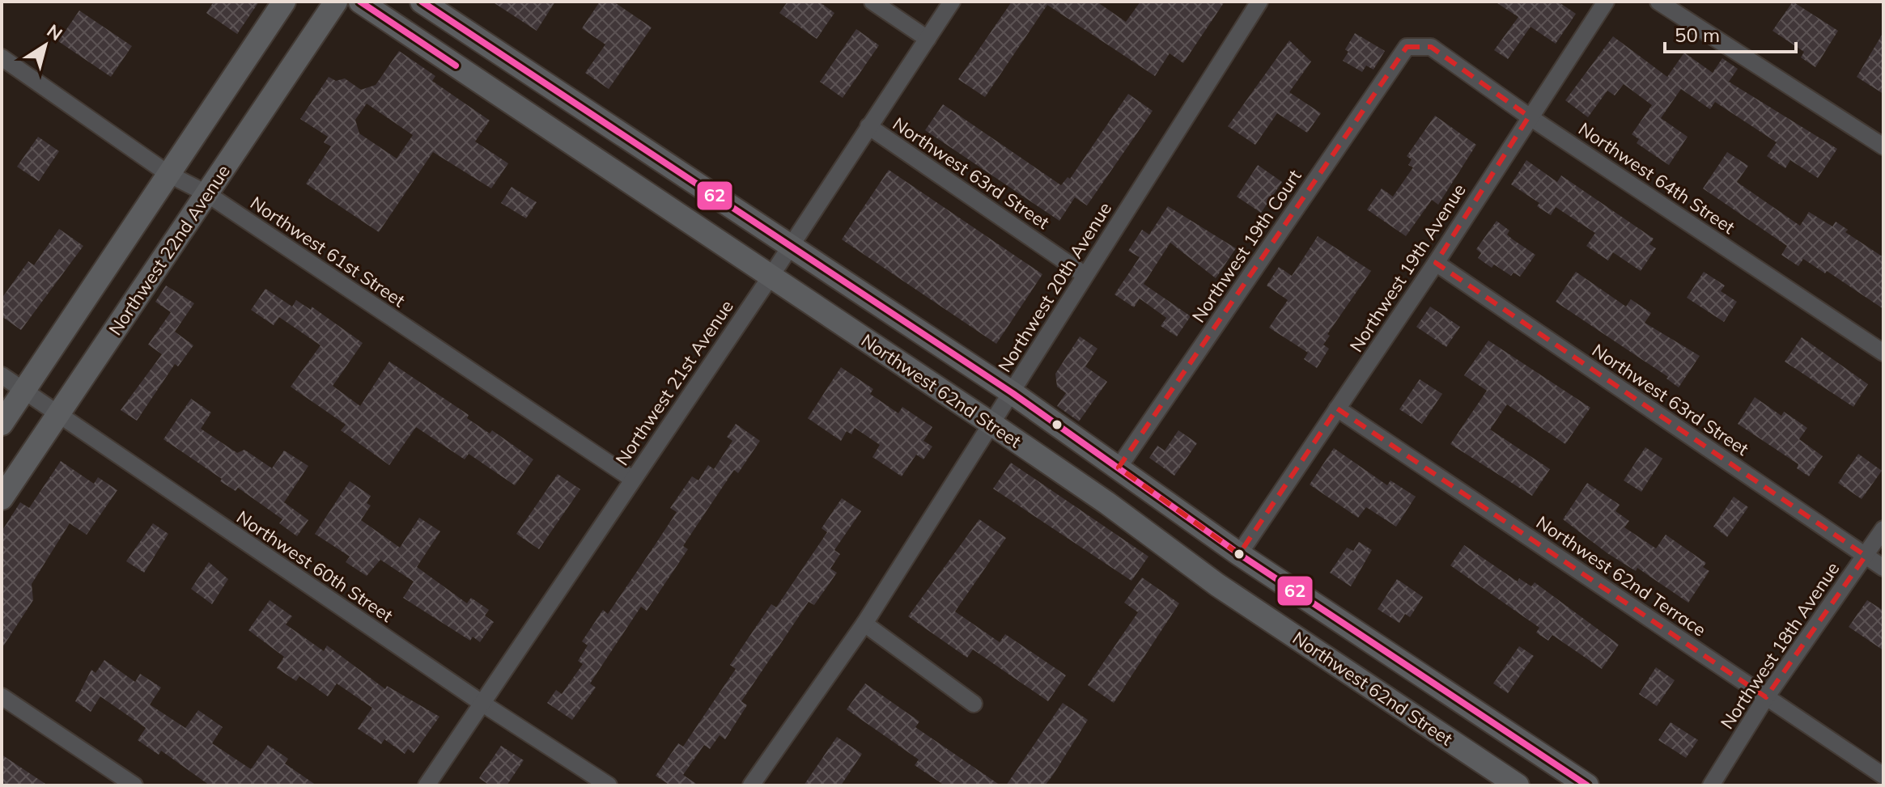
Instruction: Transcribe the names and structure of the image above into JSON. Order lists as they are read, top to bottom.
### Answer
{
  "streets": {
    "main road": ["Northwest 22nd Avenue", "Northwest 62nd Street"],
    "street": [
      "Northwest 63rd Street",
      "Northwest 64th Street",
      "Northwest 19th Court",
      "Northwest 61st Street",
      "Northwest 19th Avenue",
      "Northwest 20th Avenue",
      "Northwest 21st Avenue",
      "Northwest 60th Street",
      "Northwest 62nd Terrace",
      "Northwest 18th Avenue"
    ]
  },
  "crossings": [
    ["Northwest 63rd Street", "Northwest 19th Avenue"],
    ["Northwest 63rd Street", "Northwest 20th Avenue"],
    ["Northwest 63rd Street", "Northwest 21st Avenue"],
    ["Northwest 63rd Street", "Northwest 18th Avenue"],
    ["Northwest 64th Street", "Northwest 19th Court"],
    ["Northwest 64th Street", "Northwest 19th Avenue"],
    ["Northwest 19th Court", "Northwest 62nd Street"],
    ["Northwest 22nd Avenue", "Northwest 61st Street"],
    ["Northwest 22nd Avenue", "Northwest 60th Street"],
    ["Northwest 61st Street", "Northwest 21st Avenue"],
    ["Northwest 19th Avenue", "Northwest 62nd Street"],
    ["Northwest 19th Avenue", "Northwest 62nd Terrace"],
    ["Northwest 20th Avenue", "Northwest 62nd Street"],
    ["Northwest 21st Avenue", "Northwest 62nd Street"],
    ["Northwest 21st Avenue", "Northwest 60th Street"],
    ["Northwest 62nd Terrace", "Northwest 18th Avenue"]
  ],
  "lines": ["transit line 62"],
  "scale_bar": "50 m",
  "north": "top right"
}
